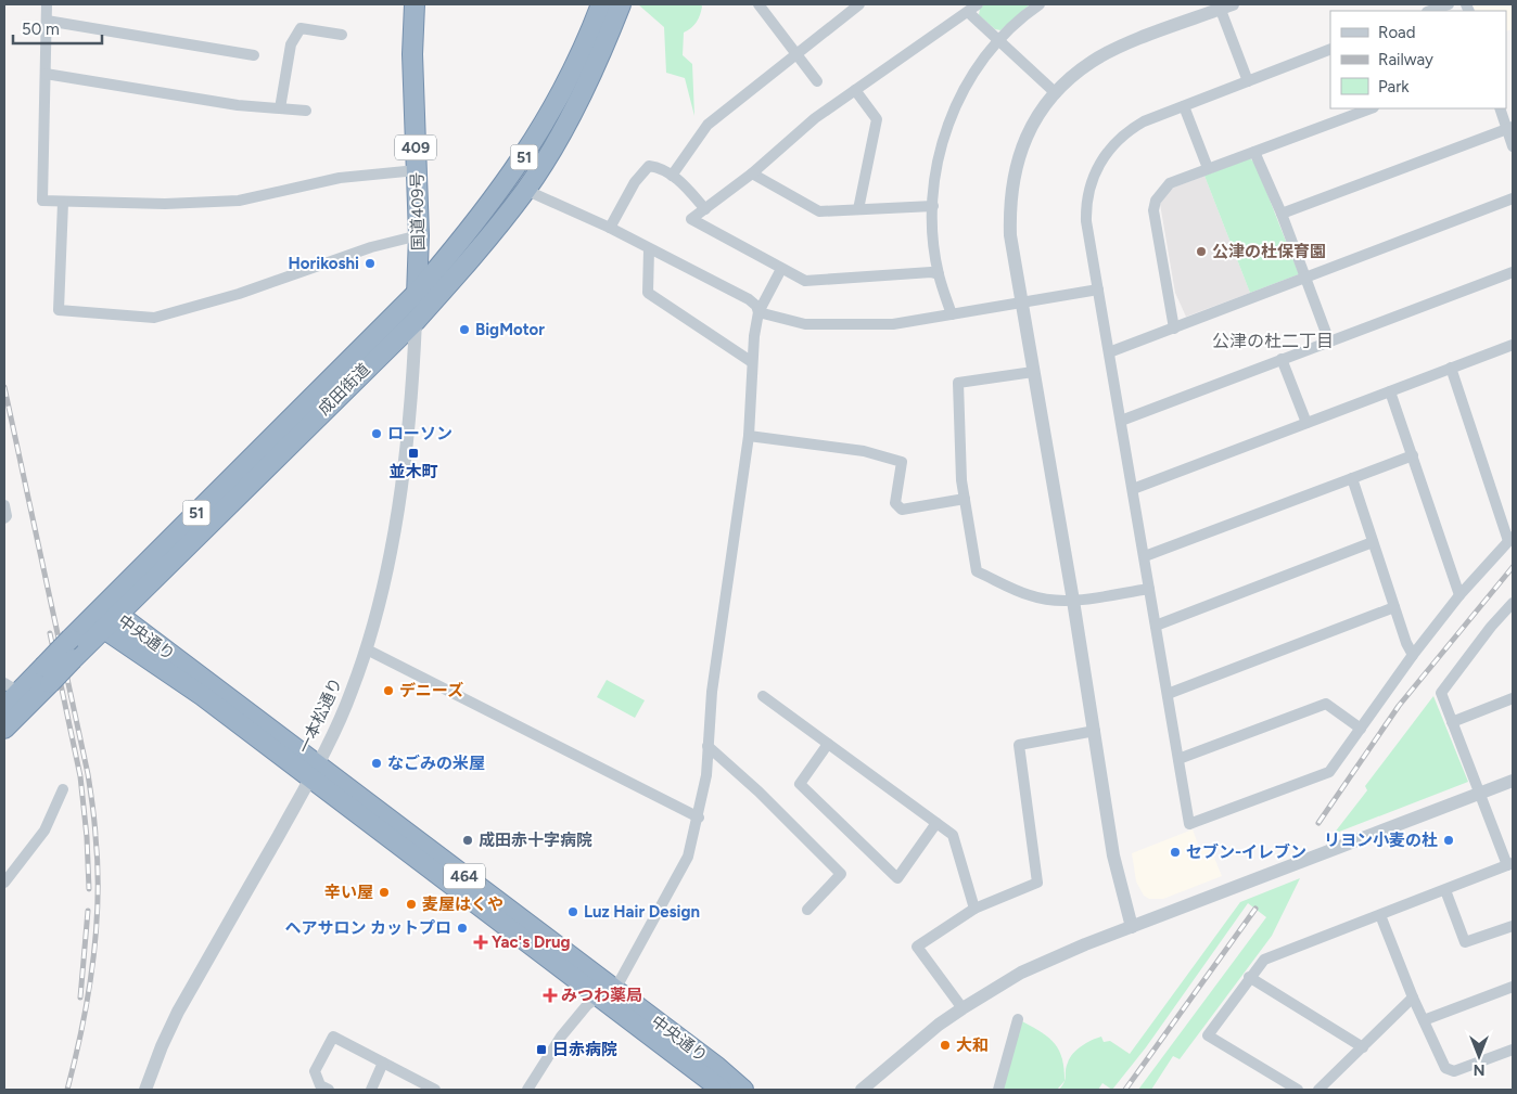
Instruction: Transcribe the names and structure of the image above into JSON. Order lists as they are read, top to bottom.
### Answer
{
  "streets": {
    "highway": [
      "409",
      "51",
      "国道409号",
      "成田街道",
      "中央通り",
      "464"
    ],
    "street": ["一本松通り"]
  },
  "crossings": [
    ["国道409号", "成田街道"],
    ["国道409号", "一本松通り"],
    ["成田街道", "中央通り"],
    ["成田街道", "一本松通り"],
    ["中央通り", "一本松通り"]
  ],
  "districts": ["公津の杜二丁目"],
  "places": {
    "other": [
      "公津の杜保育園",
      "Horikoshi",
      "BigMotor",
      "ローソン",
      "デニーズ",
      "なごみの米屋",
      "成田赤十字病院",
      "リヨン小麦の杜",
      "セブン-イレブン",
      "辛い屋",
      "麦屋はくや",
      "Luz Hair Design",
      "ヘアサロン カットプロ",
      "大和"
    ],
    "transit": ["並木町", "日赤病院"],
    "health": ["Yac's Drug", "みつわ薬局"]
  },
  "legend": ["Road", "Railway", "Park"],
  "scale_bar": "50 m",
  "north": "bottom"
}
